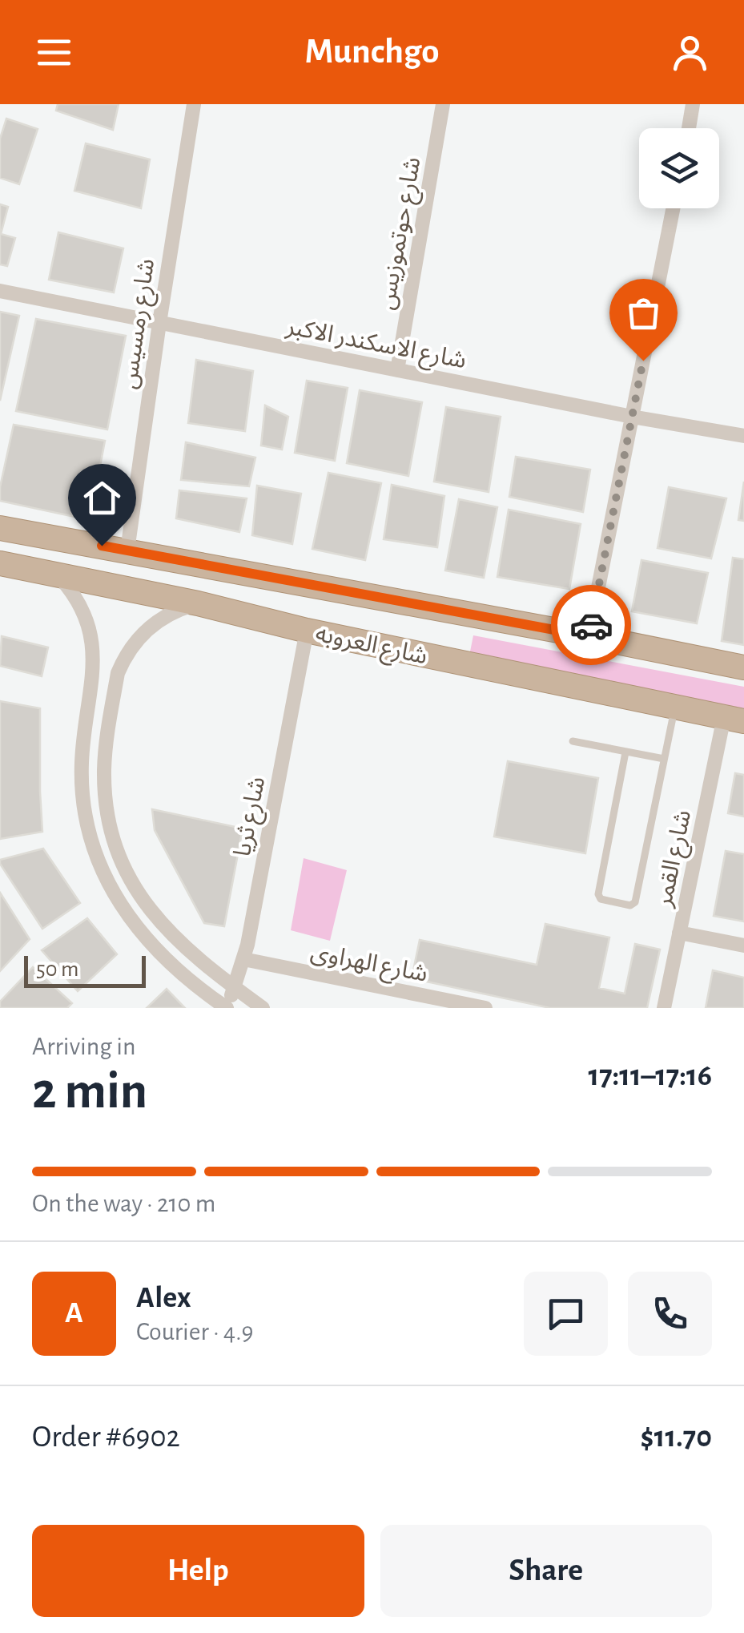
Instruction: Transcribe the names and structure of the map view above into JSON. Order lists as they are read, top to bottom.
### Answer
{
  "streets": {
    "highway": ["شارع العروبه"],
    "street": [
      "شارع حوتموزيس",
      "شارع رمسيس",
      "شارع الاسكندر الاكبر",
      "شارع ثريا",
      "شارع القمر",
      "شارع الهراوى"
    ]
  },
  "crossings": [
    ["شارع حوتموزيس", "شارع الاسكندر الاكبر"],
    ["شارع رمسيس", "شارع الاسكندر الاكبر"],
    ["شارع رمسيس", "شارع العروبه"],
    ["شارع العروبه", "شارع ثريا"],
    ["شارع العروبه", "شارع القمر"],
    ["شارع ثريا", "شارع الهراوى"]
  ],
  "scale_bar": "50 m",
  "page": {
    "header": "Munchgo",
    "scale": "50 m",
    "heading": ["2 min", "Arriving in", "17:11–17:16"],
    "panel": [
      "Alex",
      "Courier · 4.9",
      "Order #6902",
      "$11.70"
    ],
    "bar": "On the way · 210 m",
    "round": "A",
    "buttons": ["Help", "Share"]
  }
}
